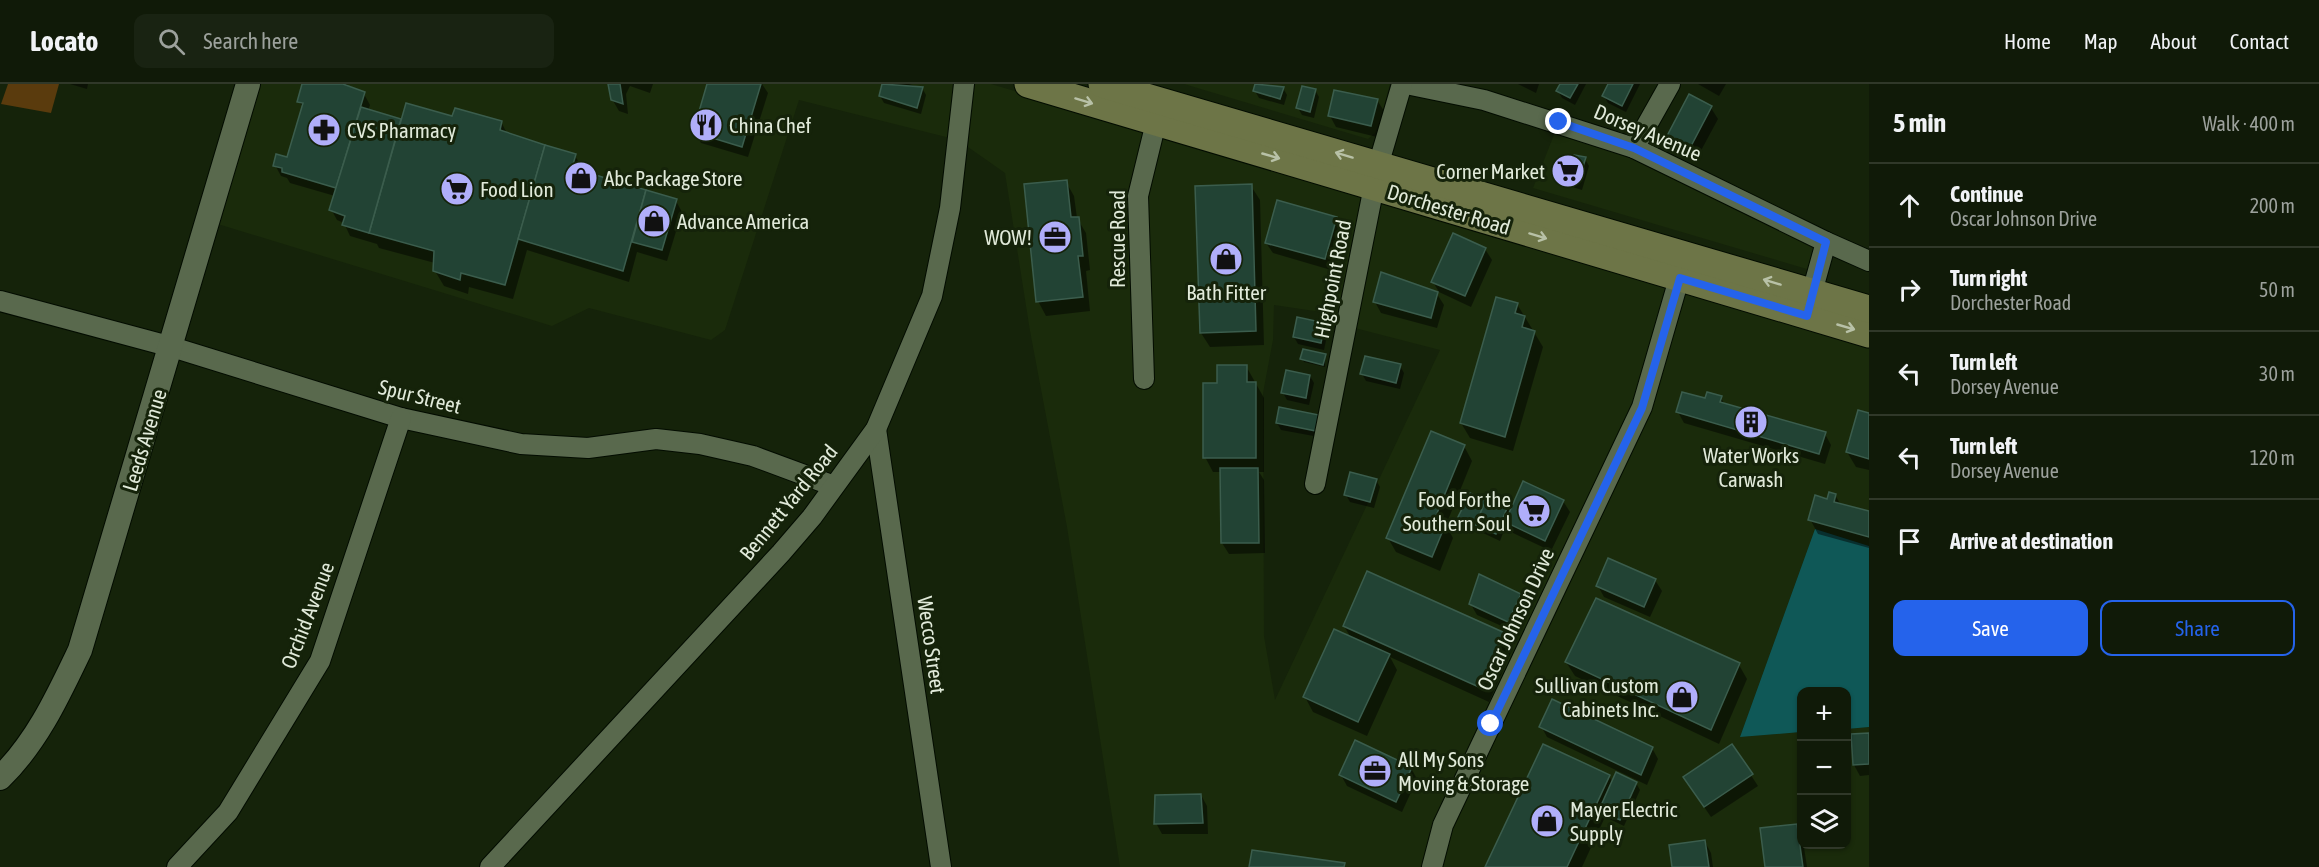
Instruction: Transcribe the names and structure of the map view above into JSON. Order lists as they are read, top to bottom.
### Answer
{
  "streets": {
    "main road": ["Dorchester Road"],
    "street": [
      "Dorsey Avenue",
      "Rescue Road",
      "Highpoint Road",
      "Spur Street",
      "Leeds Avenue",
      "Bennett Yard Road",
      "Orchid Avenue",
      "Oscar Johnson Drive",
      "Wecco Street"
    ]
  },
  "crossings": [
    ["Dorsey Avenue", "Highpoint Road"],
    ["Dorchester Road", "Rescue Road"],
    ["Dorchester Road", "Highpoint Road"],
    ["Dorchester Road", "Oscar Johnson Drive"],
    ["Spur Street", "Leeds Avenue"],
    ["Spur Street", "Bennett Yard Road"],
    ["Spur Street", "Orchid Avenue"],
    ["Bennett Yard Road", "Wecco Street"]
  ],
  "places": {
    "restaurant": ["China Chef"],
    "pharmacy": ["CVS Pharmacy"],
    "supermarket": ["Corner Market", "Food Lion", "Food For the Southern Soul"],
    "shop": [
      "Abc Package Store",
      "Advance America",
      "Bath Fitter",
      "Sullivan Custom Cabinets Inc.",
      "Mayer Electric Supply"
    ],
    "office": ["WOW!", "All My Sons Moving & Storage"],
    "building": ["Water Works Carwash"]
  },
  "page": {
    "header": "Locato",
    "search": "Search here",
    "nav": [
      "Home",
      "Map",
      "About",
      "Contact"
    ],
    "heading": ["5 min", "Walk · 400 m"],
    "list": [
      ["Continue", "Oscar Johnson Drive", "200 m"],
      ["Turn right", "Dorchester Road", "50 m"],
      ["Turn left", "Dorsey Avenue", "30 m"],
      ["Turn left", "Dorsey Avenue", "120 m"],
      "Arrive at destination"
    ],
    "buttons": ["Save", "Share"],
    "map_buttons": ["+", "−"]
  }
}
